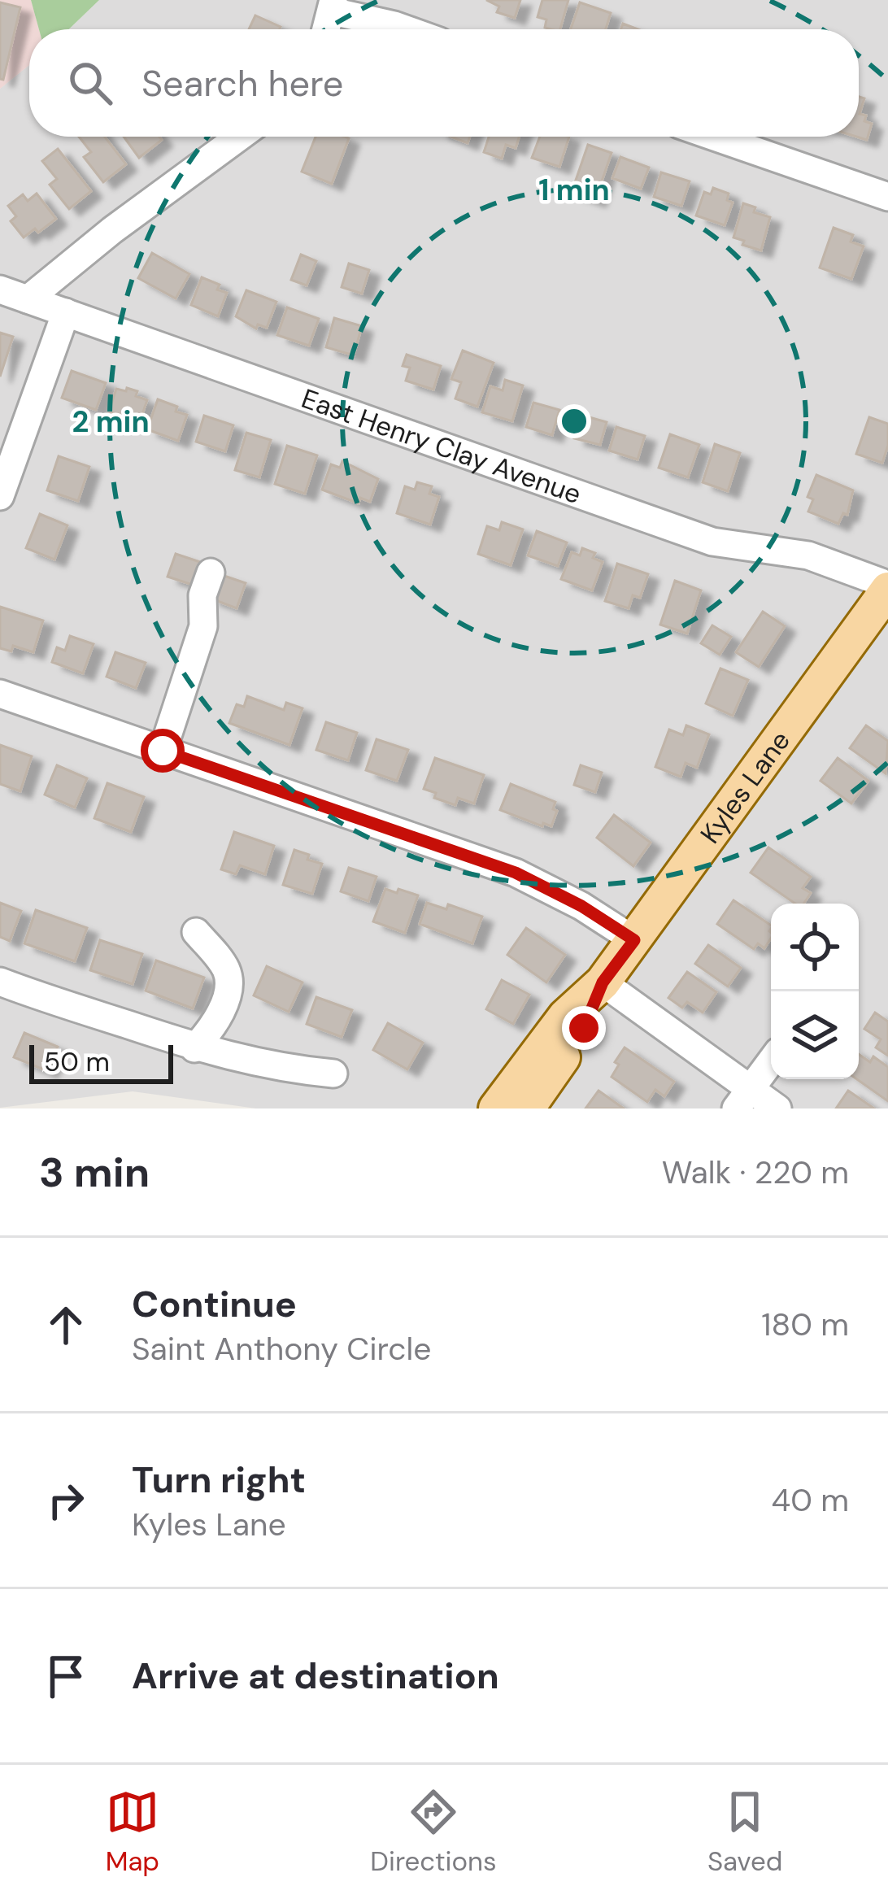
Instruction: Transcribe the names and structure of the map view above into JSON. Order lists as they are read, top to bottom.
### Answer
{
  "streets": {
    "main road": ["Kyles Lane"],
    "street": ["East Henry Clay Avenue"]
  },
  "crossings": [
    ["East Henry Clay Avenue", "Kyles Lane"]
  ],
  "scale_bar": "50 m",
  "page": {
    "search": "Search here",
    "scale": "50 m",
    "heading": ["3 min", "Walk · 220 m"],
    "list": [
      ["Continue", "Saint Anthony Circle", "180 m"],
      ["Turn right", "Kyles Lane", "40 m"],
      "Arrive at destination"
    ],
    "nav": ["Map", "Directions", "Saved"]
  },
  "rings": ["1 min", "2 min"]
}
